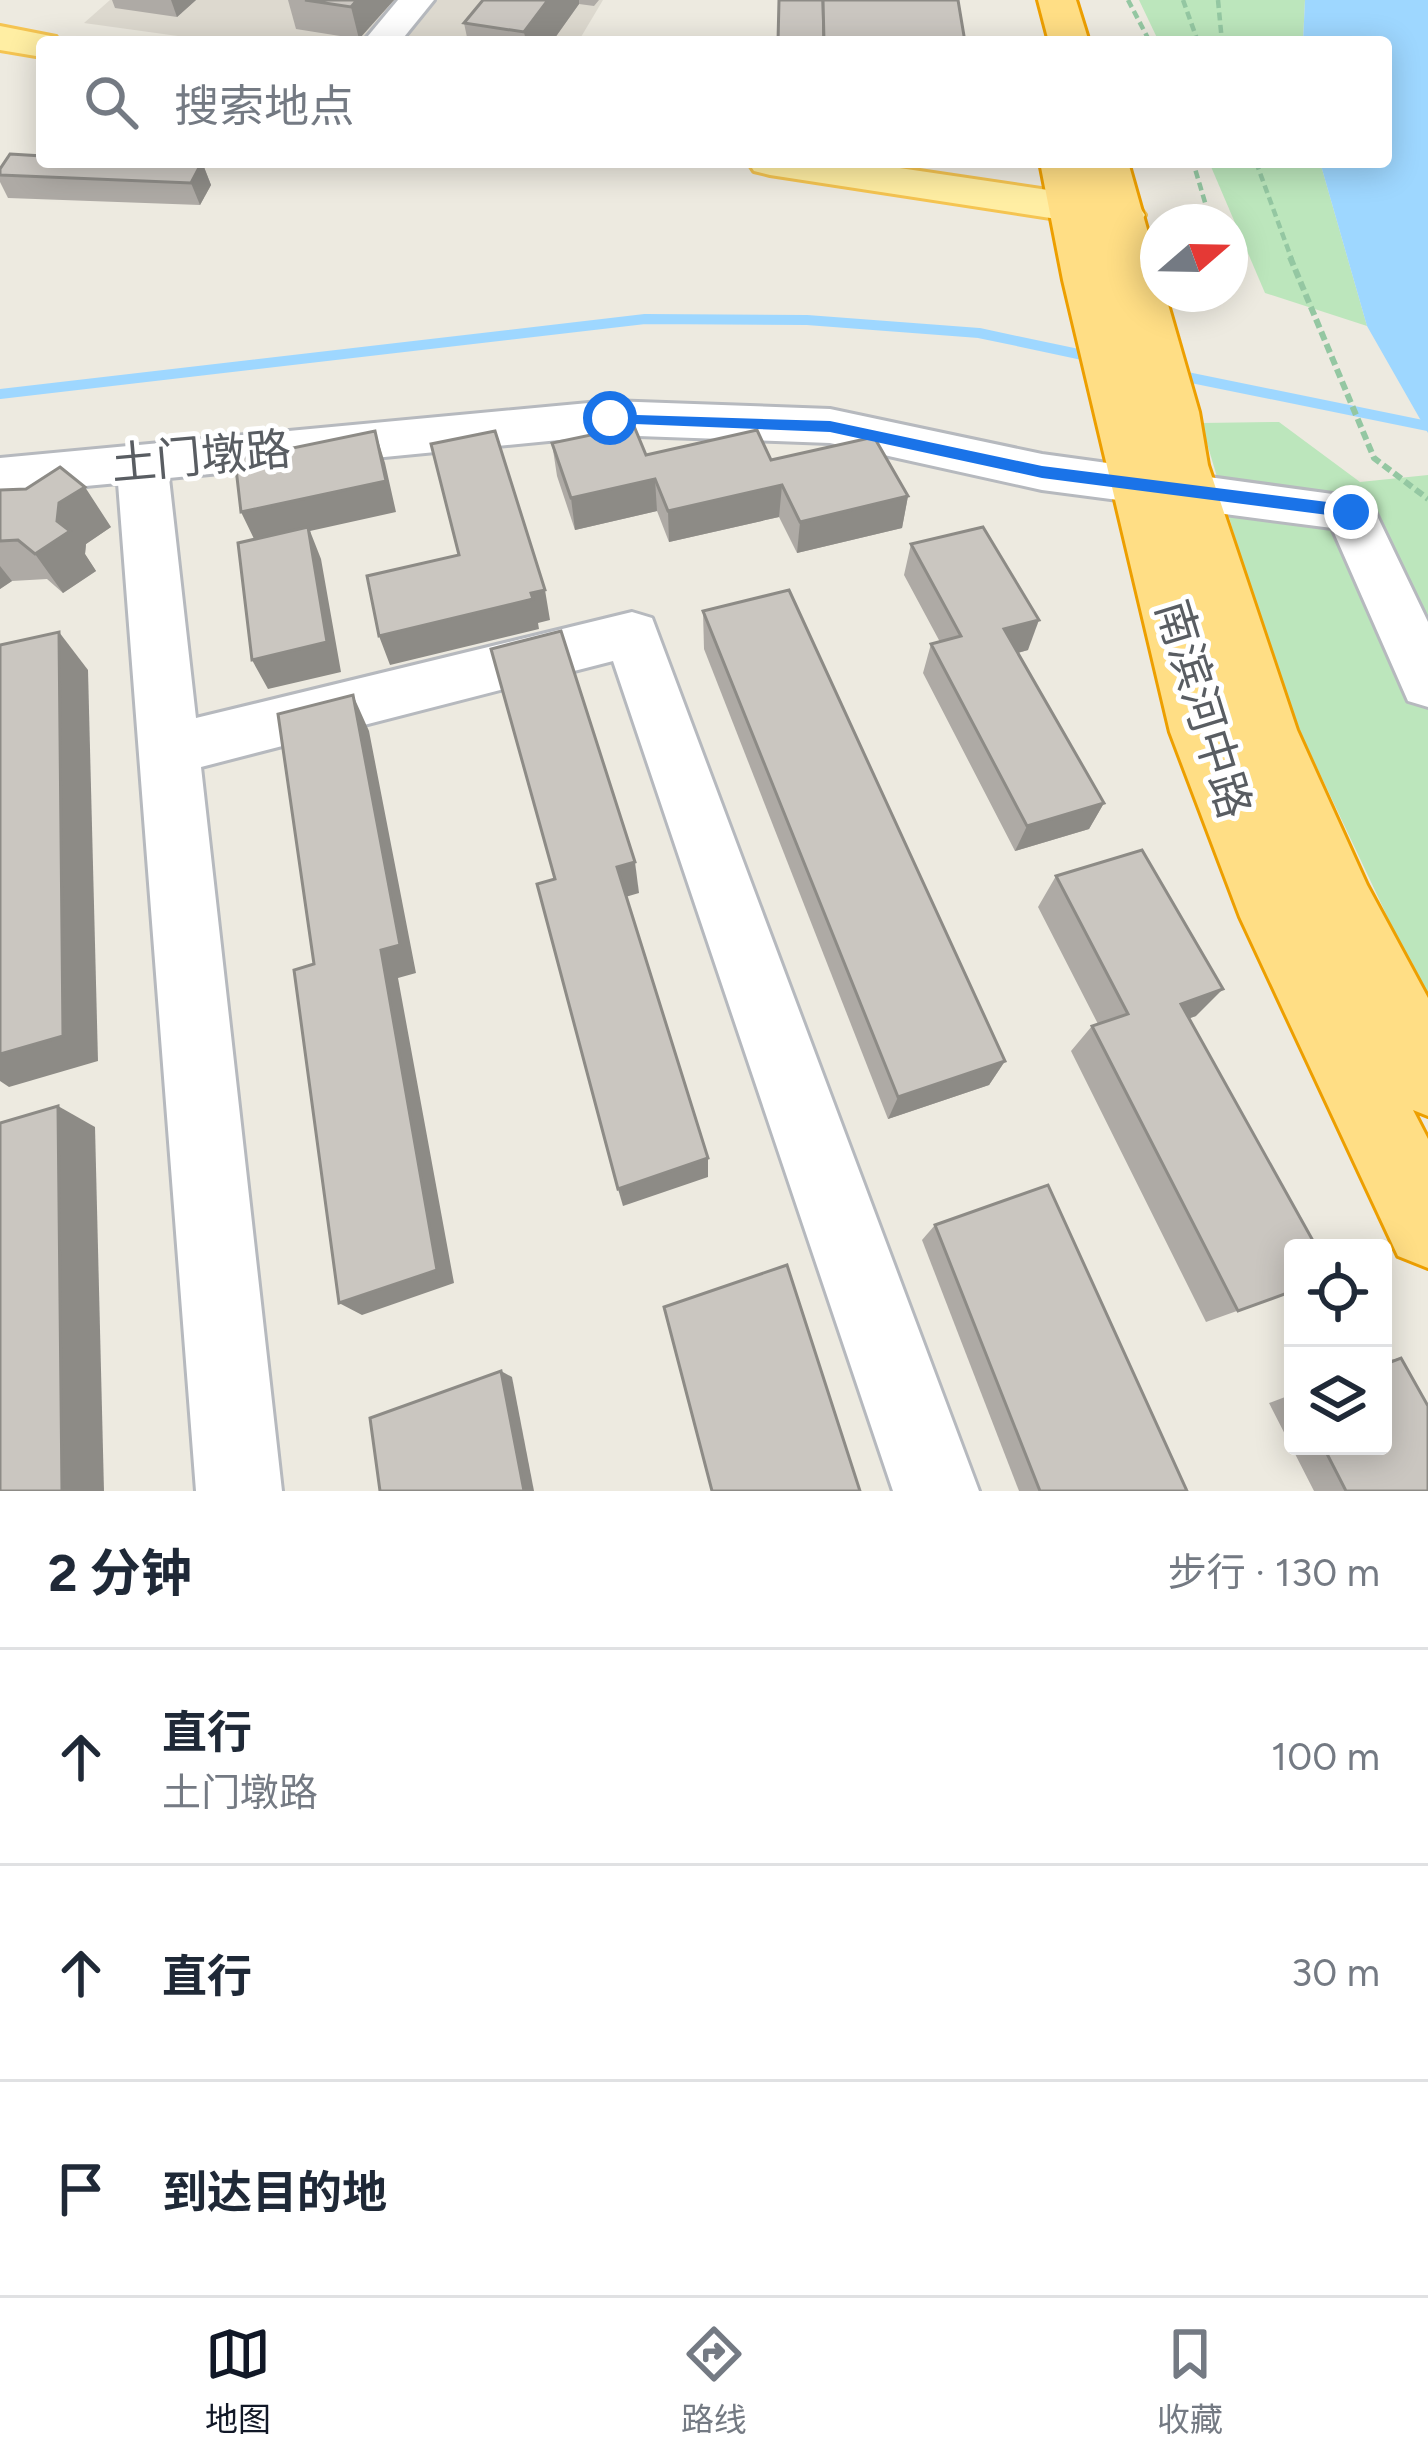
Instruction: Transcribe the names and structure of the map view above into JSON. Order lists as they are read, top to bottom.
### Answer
{
  "streets": {
    "highway": ["南滨河中路"],
    "street": ["土门墩路"]
  },
  "crossings": [
    ["土门墩路", "南滨河中路"]
  ],
  "north": "right",
  "page": {
    "search": "搜索地点",
    "heading": ["2 分钟", "步行 · 130 m"],
    "list": [
      ["直行", "土门墩路", "100 m"],
      ["直行", "30 m"],
      "到达目的地"
    ],
    "nav": ["地图", "路线", "收藏"]
  }
}
